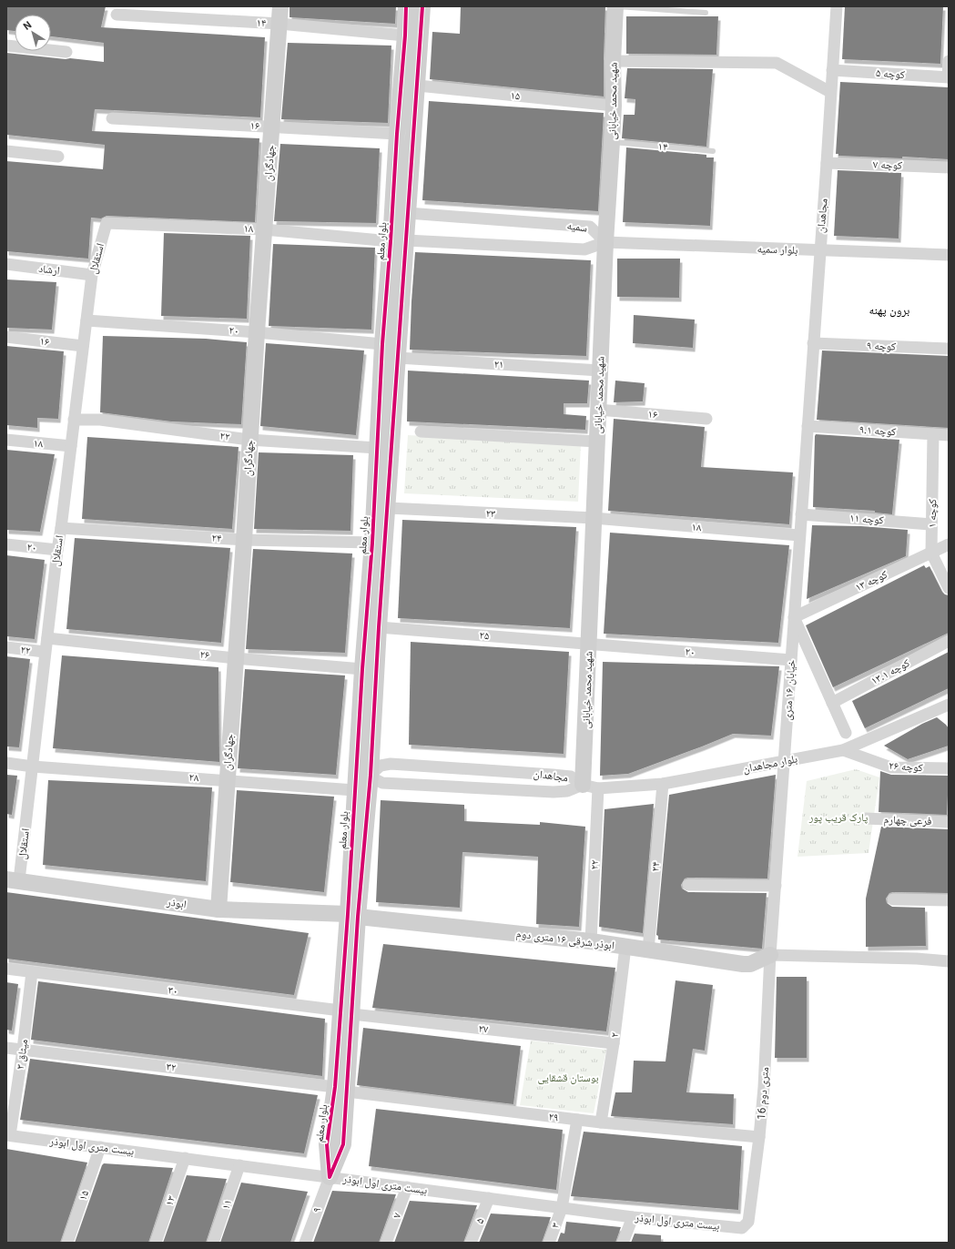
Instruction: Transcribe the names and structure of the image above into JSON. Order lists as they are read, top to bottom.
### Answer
{
  "streets": {
    "street": [
      "۱۴",
      "کوچه ۵",
      "۱۵",
      "شهید محمد خیابانی",
      "۱۶",
      "جهادگران",
      "کوچه ۷",
      "مجاهدان",
      "سمیه",
      "۱۸",
      "بلوار معلم",
      "بلوار سمیه",
      "استقلال",
      "ارشاد",
      "۲۰",
      "کوچه ۹",
      "۲۱",
      "کوچه ۹.۱",
      "۲۲",
      "۲۳",
      "کوچه ۱",
      "کوچه ۱۱",
      "۲۴",
      "کوچه ۱۳",
      "۲۵",
      "۲۶",
      "کوچه ۱۳.۱",
      "خیابان ۱۶ متری",
      "بلوار مجاهدان",
      "کوچه ۲۶",
      "۲۸",
      "فرعی چهارم",
      "ابوذر",
      "ابوذر شرقی ۱۶ متری دوم",
      "۳۰",
      "۲۷",
      "۲",
      "میثاق ۳",
      "۳۲",
      "16 متری دوم",
      "۲۹",
      "بیست متری اول ابوذر",
      "۱۳",
      "۱۱",
      "۹",
      "۷",
      "۵",
      "۳"
    ]
  },
  "crossings": [
    ["۱۴", "شهید محمد خیابانی"],
    ["۱۴", "جهادگران"],
    ["۱۴", "بلوار معلم"],
    ["کوچه ۵", "مجاهدان"],
    ["۱۵", "شهید محمد خیابانی"],
    ["۱۵", "بلوار معلم"],
    ["۱۵", "بیست متری اول ابوذر"],
    ["شهید محمد خیابانی", "۱۶"],
    ["شهید محمد خیابانی", "مجاهدان"],
    ["شهید محمد خیابانی", "سمیه"],
    ["شهید محمد خیابانی", "۱۸"],
    ["شهید محمد خیابانی", "بلوار سمیه"],
    ["شهید محمد خیابانی", "۲۰"],
    ["شهید محمد خیابانی", "۲۱"],
    ["شهید محمد خیابانی", "۲۲"],
    ["شهید محمد خیابانی", "۲۳"],
    ["شهید محمد خیابانی", "۲۵"],
    ["شهید محمد خیابانی", "بلوار مجاهدان"],
    ["۱۶", "جهادگران"],
    ["۱۶", "بلوار معلم"],
    ["۱۶", "استقلال"],
    ["جهادگران", "۱۸"],
    ["جهادگران", "۲۰"],
    ["جهادگران", "۲۲"],
    ["جهادگران", "۲۴"],
    ["جهادگران", "۲۶"],
    ["جهادگران", "۲۸"],
    ["جهادگران", "ابوذر"],
    ["کوچه ۷", "مجاهدان"],
    ["مجاهدان", "بلوار معلم"],
    ["مجاهدان", "بلوار سمیه"],
    ["مجاهدان", "کوچه ۹"],
    ["مجاهدان", "کوچه ۹.۱"],
    ["مجاهدان", "۲۲"],
    ["مجاهدان", "خیابان ۱۶ متری"],
    ["مجاهدان", "بلوار مجاهدان"],
    ["سمیه", "۱۸"],
    ["سمیه", "بلوار معلم"],
    ["سمیه", "بلوار سمیه"],
    ["۱۸", "بلوار معلم"],
    ["۱۸", "استقلال"],
    ["۱۸", "۲۳"],
    ["۱۸", "خیابان ۱۶ متری"],
    ["بلوار معلم", "۲۰"],
    ["بلوار معلم", "۲۱"],
    ["بلوار معلم", "۲۲"],
    ["بلوار معلم", "۲۳"],
    ["بلوار معلم", "۲۴"],
    ["بلوار معلم", "۲۵"],
    ["بلوار معلم", "۲۶"],
    ["بلوار معلم", "۲۸"],
    ["بلوار معلم", "ابوذر"],
    ["بلوار معلم", "ابوذر شرقی ۱۶ متری دوم"],
    ["بلوار معلم", "۳۰"],
    ["بلوار معلم", "۲۷"],
    ["بلوار معلم", "۳۲"],
    ["بلوار معلم", "۲۹"],
    ["بلوار معلم", "بیست متری اول ابوذر"],
    ["بلوار معلم", "۹"],
    ["استقلال", "ارشاد"],
    ["استقلال", "۲۰"],
    ["استقلال", "۲۲"],
    ["استقلال", "۲۴"],
    ["استقلال", "۲۶"],
    ["استقلال", "۲۸"],
    ["استقلال", "ابوذر"],
    ["۲۰", "۲۵"],
    ["۲۰", "خیابان ۱۶ متری"],
    ["کوچه ۹.۱", "کوچه ۱"],
    ["کوچه ۹.۱", "خیابان ۱۶ متری"],
    ["۲۲", "بلوار مجاهدان"],
    ["۲۲", "ابوذر شرقی ۱۶ متری دوم"],
    ["کوچه ۱", "کوچه ۱۱"],
    ["کوچه ۱", "کوچه ۱۳"],
    ["کوچه ۱۱", "خیابان ۱۶ متری"],
    ["۲۴", "بلوار مجاهدان"],
    ["۲۴", "ابوذر شرقی ۱۶ متری دوم"],
    ["کوچه ۱۳", "خیابان ۱۶ متری"],
    ["خیابان ۱۶ متری", "بلوار مجاهدان"],
    ["خیابان ۱۶ متری", "ابوذر شرقی ۱۶ متری دوم"],
    ["خیابان ۱۶ متری", "16 متری دوم"],
    ["بلوار مجاهدان", "کوچه ۲۶"],
    ["ابوذر", "ابوذر شرقی ۱۶ متری دوم"],
    ["ابوذر شرقی ۱۶ متری دوم", "۲"],
    ["ابوذر شرقی ۱۶ متری دوم", "16 متری دوم"],
    ["۳۰", "۲۷"],
    ["۳۰", "میثاق ۳"],
    ["۲۷", "۲"],
    ["۲", "۲۹"],
    ["میثاق ۳", "۳۲"],
    ["میثاق ۳", "بیست متری اول ابوذر"],
    ["۳۲", "۲۹"],
    ["16 متری دوم", "۲۹"],
    ["16 متری دوم", "بیست متری اول ابوذر"],
    ["۲۹", "۳"],
    ["بیست متری اول ابوذر", "۱۳"],
    ["بیست متری اول ابوذر", "۱۱"],
    ["بیست متری اول ابوذر", "۹"],
    ["بیست متری اول ابوذر", "۷"],
    ["بیست متری اول ابوذر", "۵"],
    ["بیست متری اول ابوذر", "۳"]
  ],
  "districts": ["برون پهنه"],
  "parks": ["پارک قریب پور", "بوستان قشقایی"],
  "north": "top left"
}
